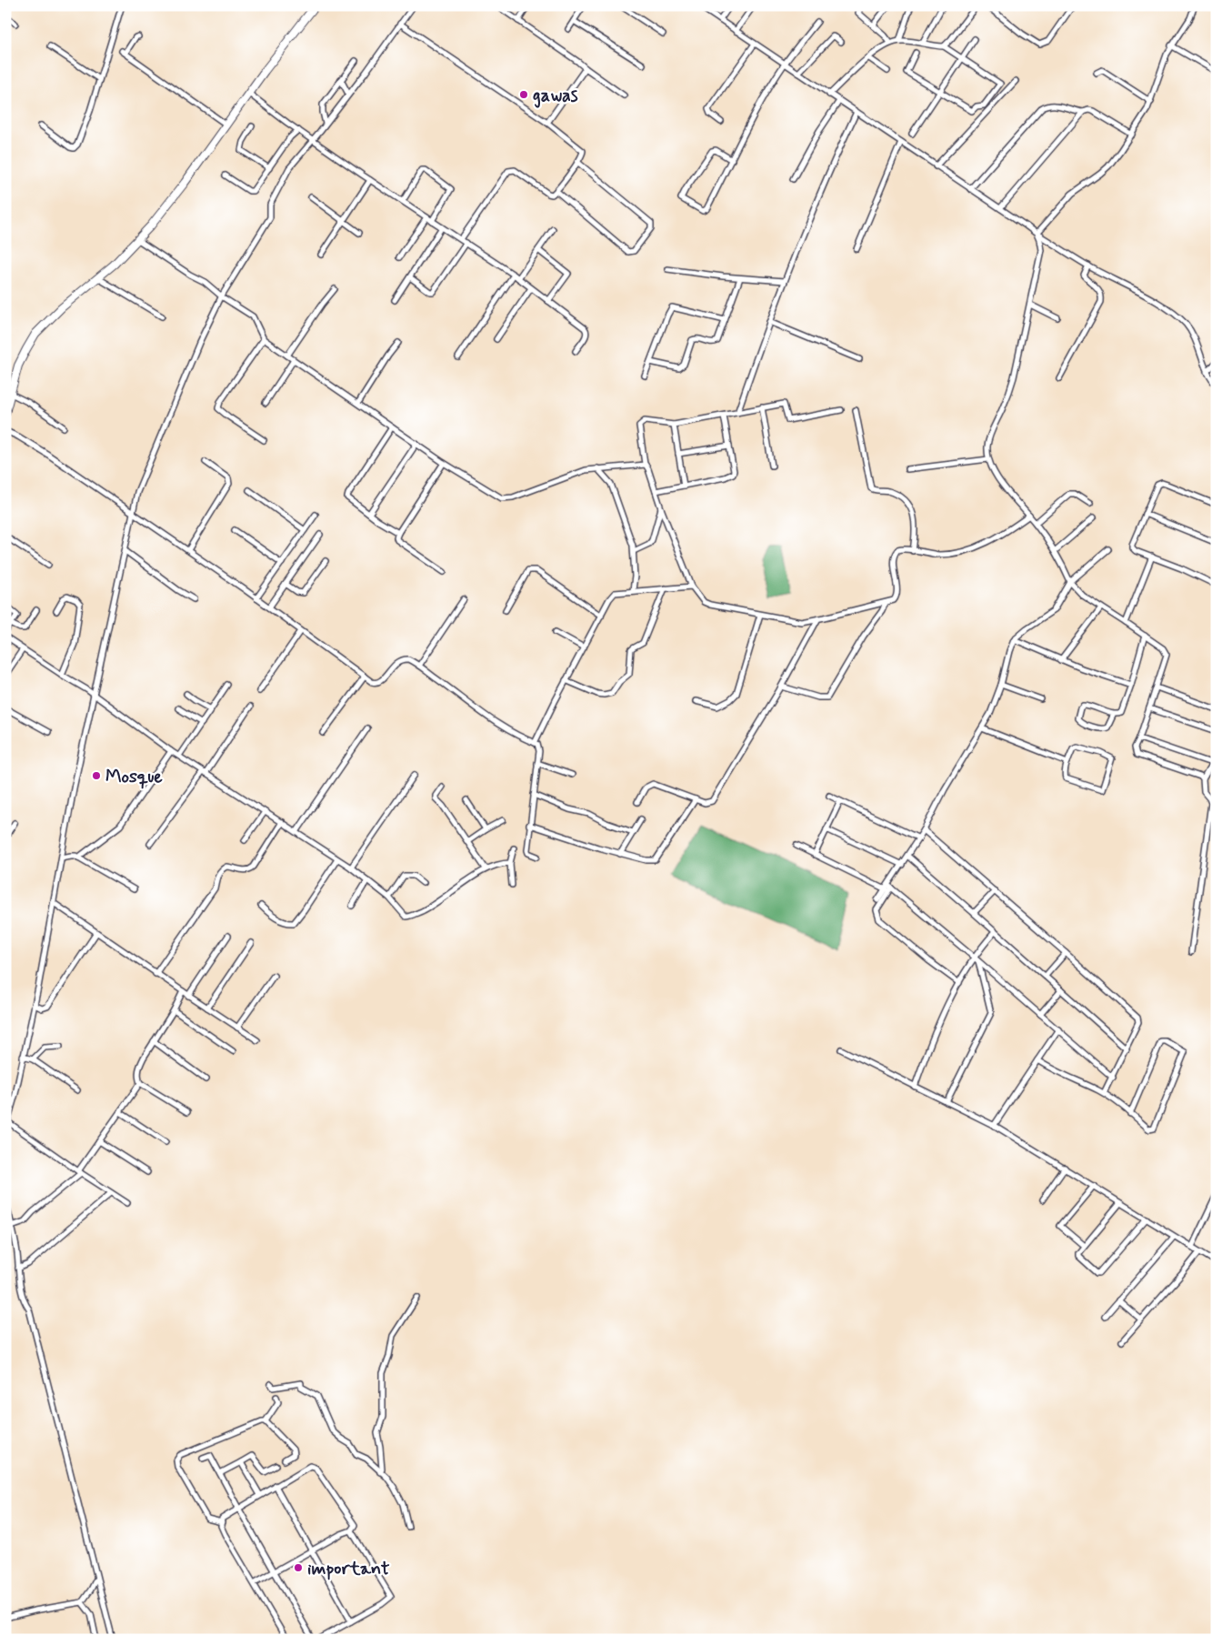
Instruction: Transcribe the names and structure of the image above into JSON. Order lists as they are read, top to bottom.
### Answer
{
  "places": ["gawas", "Mosque", "important"]
}
